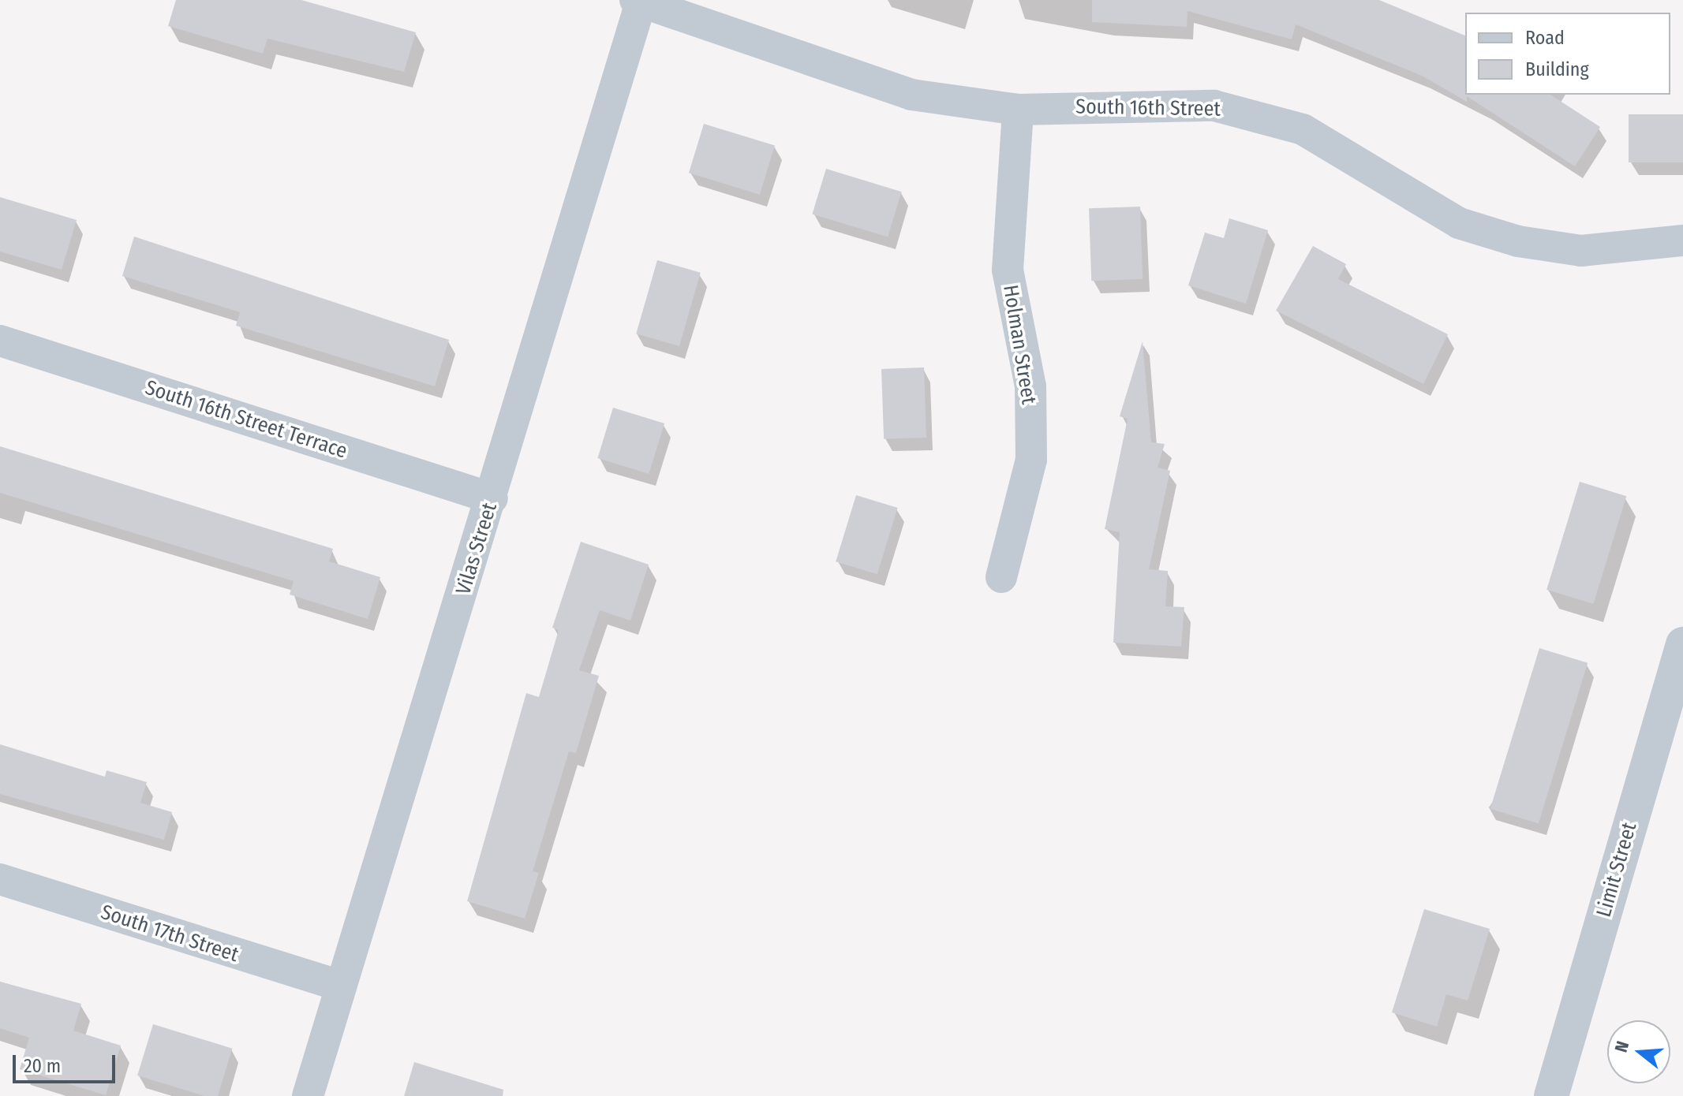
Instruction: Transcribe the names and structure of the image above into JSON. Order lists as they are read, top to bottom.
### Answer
{
  "streets": {
    "street": [
      "South 16th Street",
      "Holman Street",
      "South 16th Street Terrace",
      "Vilas Street",
      "Limit Street",
      "South 17th Street"
    ]
  },
  "crossings": [
    ["South 16th Street", "Holman Street"],
    ["South 16th Street", "Vilas Street"],
    ["South 16th Street Terrace", "Vilas Street"],
    ["Vilas Street", "South 17th Street"]
  ],
  "legend": ["Road", "Building"],
  "scale_bar": "20 m",
  "north": "left"
}
